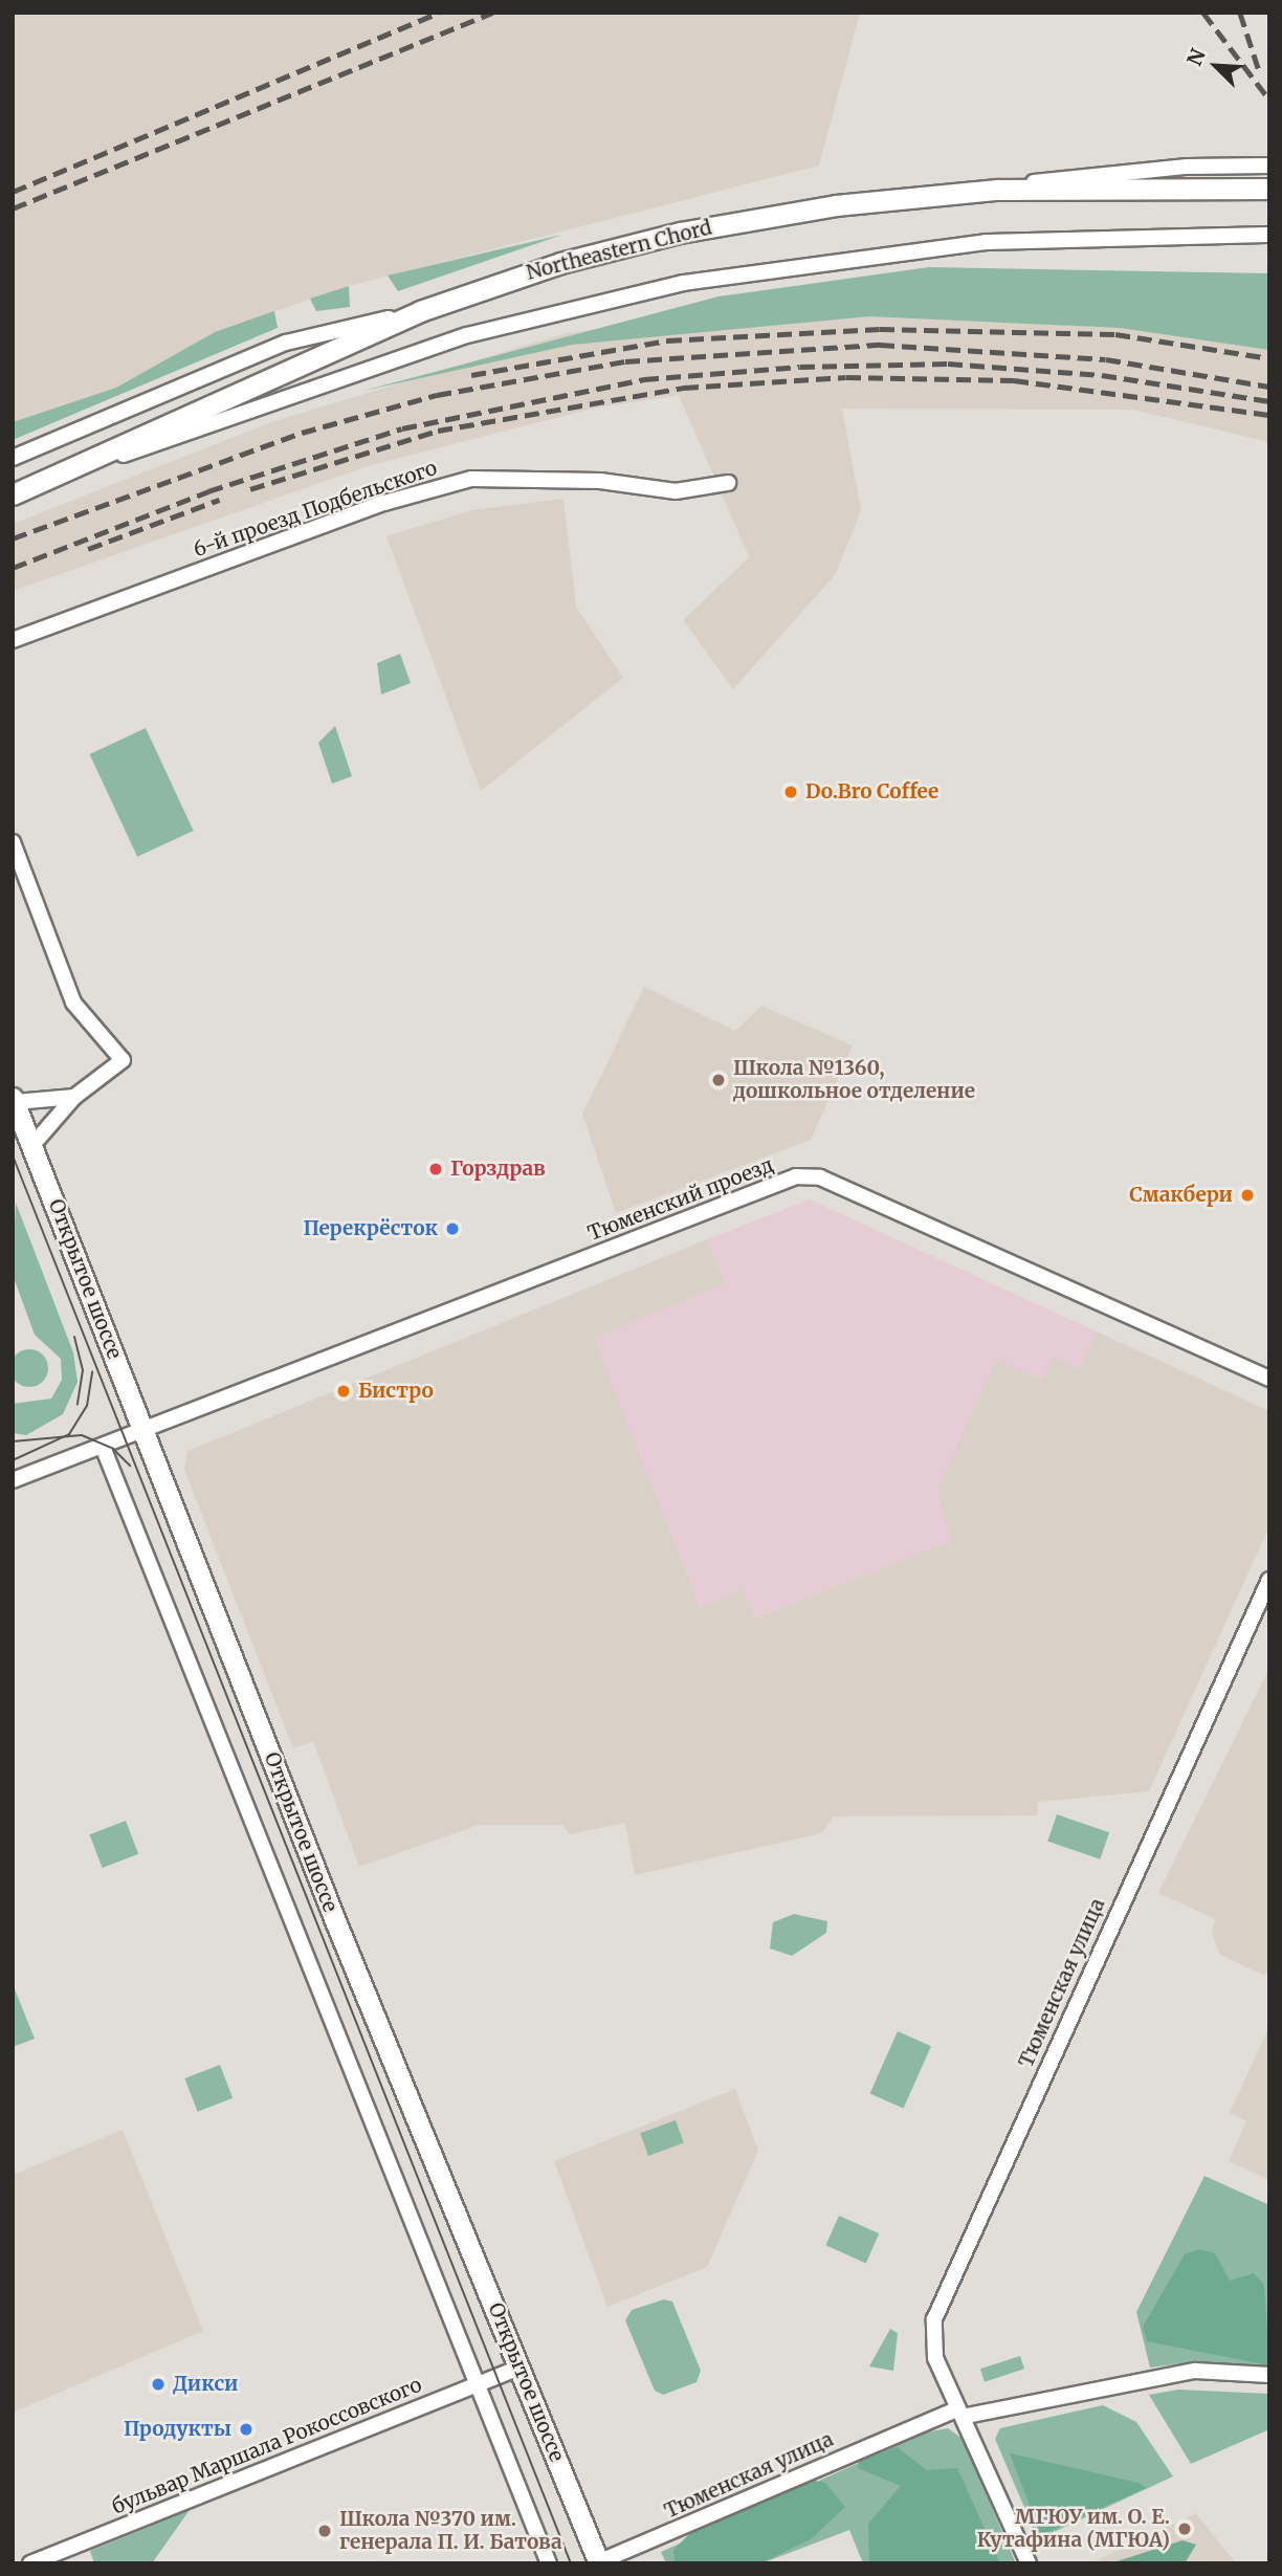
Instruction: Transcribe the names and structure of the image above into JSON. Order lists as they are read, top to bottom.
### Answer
{
  "streets": {
    "main road": ["Northeastern Chord", "Открытое шоссе"],
    "street": [
      "6-й проезд Подбельского",
      "Тюменский проезд",
      "Тюменская улица",
      "бульвар Маршала Рокоссовского"
    ]
  },
  "crossings": [
    ["Тюменский проезд", "Открытое шоссе"],
    ["Открытое шоссе", "Тюменская улица"],
    ["Открытое шоссе", "бульвар Маршала Рокоссовского"]
  ],
  "places": [
    "Do.Bro Coffee",
    "Школа №1360, дошкольное отделение",
    "Горздрав",
    "Смакбери",
    "Перекрёсток",
    "Бистро",
    "Дикси",
    "Продукты",
    "МГЮУ им. О. Е. Кутафина (МГЮА)",
    "Школа №370 им. генерала П. И. Батова"
  ],
  "north": "top left"
}
